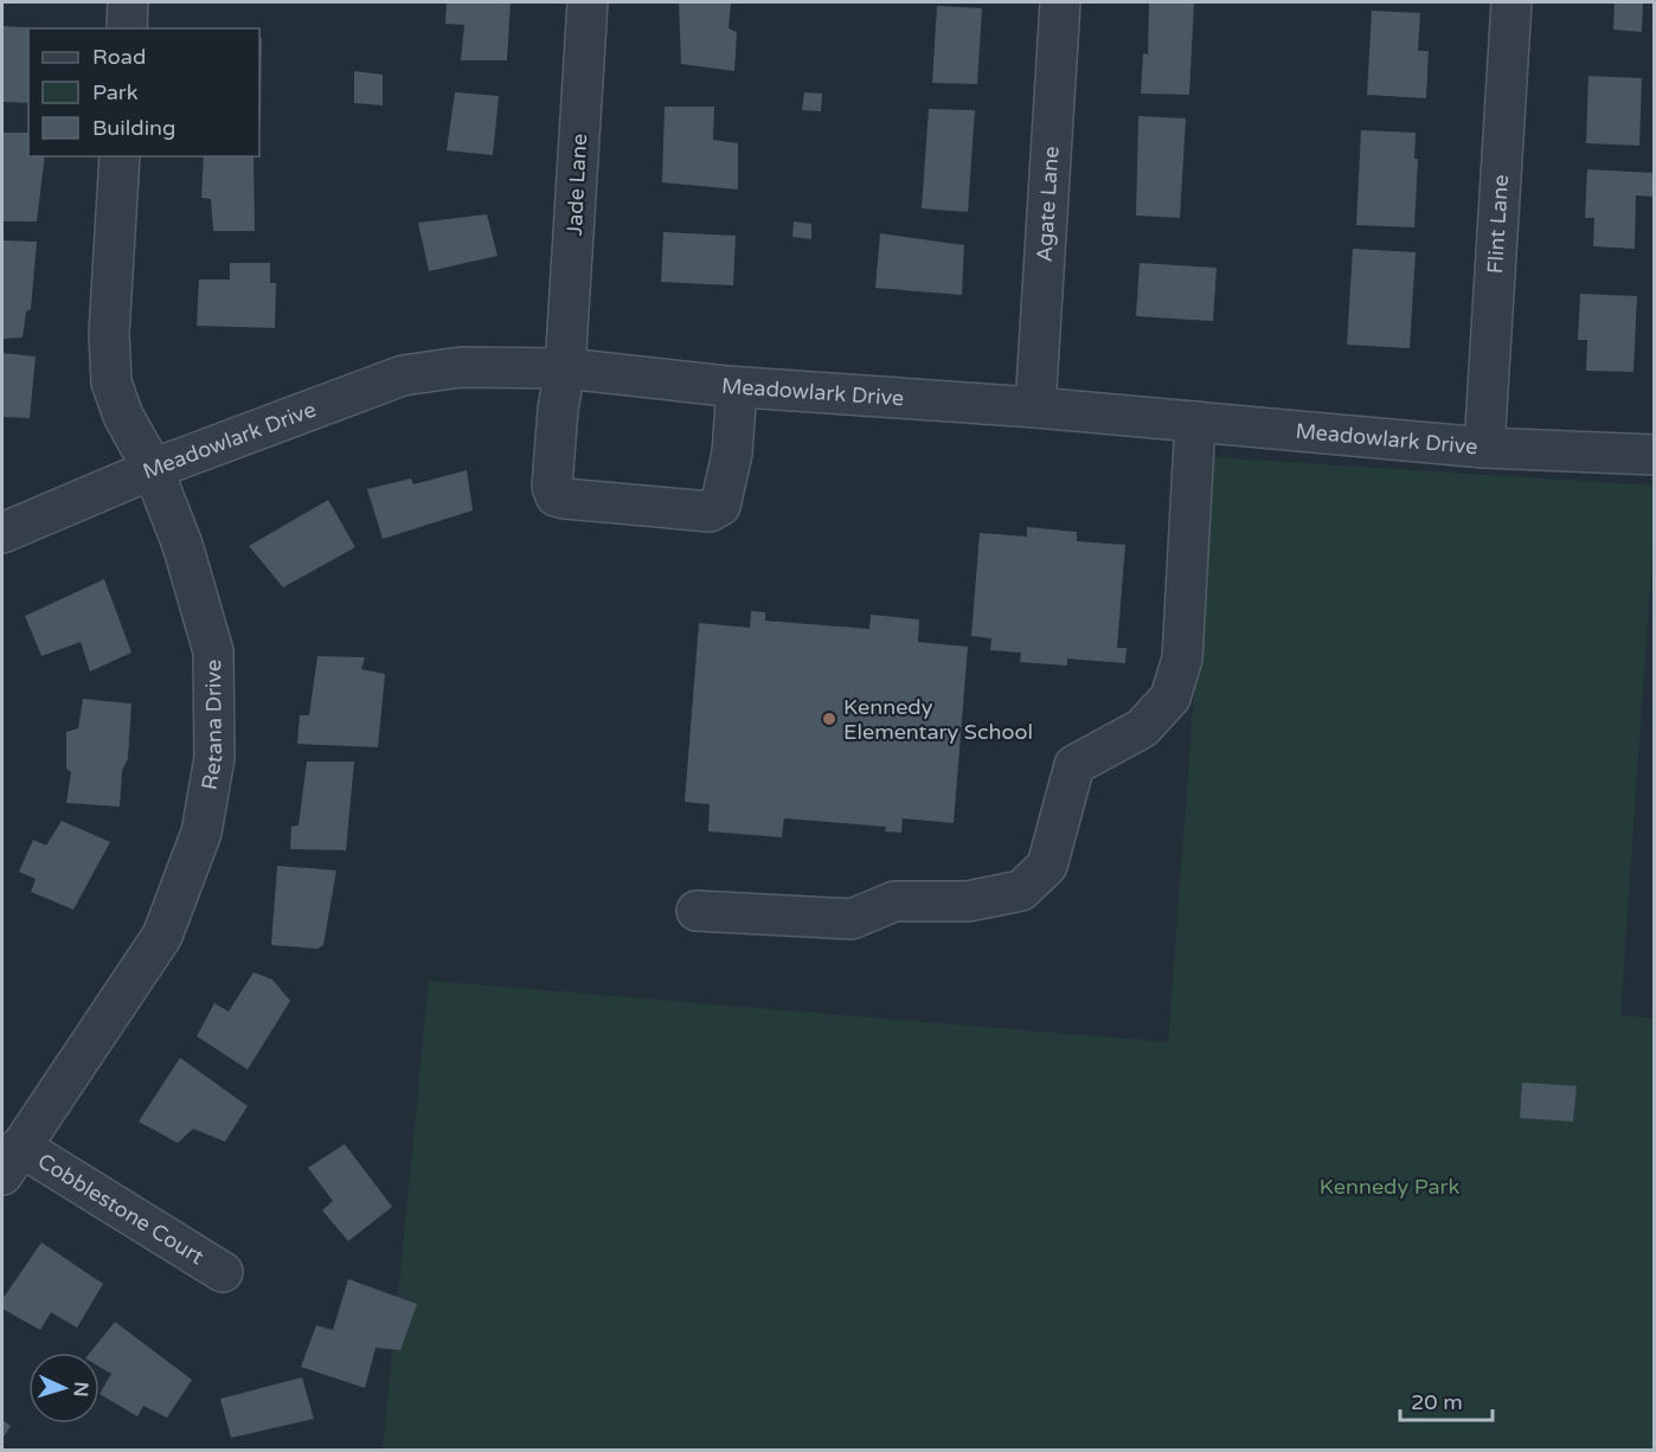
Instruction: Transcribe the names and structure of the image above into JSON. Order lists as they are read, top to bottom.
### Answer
{
  "streets": {
    "street": [
      "Jade Lane",
      "Agate Lane",
      "Flint Lane",
      "Meadowlark Drive",
      "Retana Drive",
      "Cobblestone Court"
    ]
  },
  "crossings": [
    ["Jade Lane", "Meadowlark Drive"],
    ["Agate Lane", "Meadowlark Drive"],
    ["Flint Lane", "Meadowlark Drive"],
    ["Meadowlark Drive", "Retana Drive"],
    ["Retana Drive", "Cobblestone Court"]
  ],
  "parks": ["Kennedy Park"],
  "places": ["Kennedy Elementary School"],
  "legend": ["Road", "Park", "Building"],
  "scale_bar": "20 m",
  "north": "right"
}
